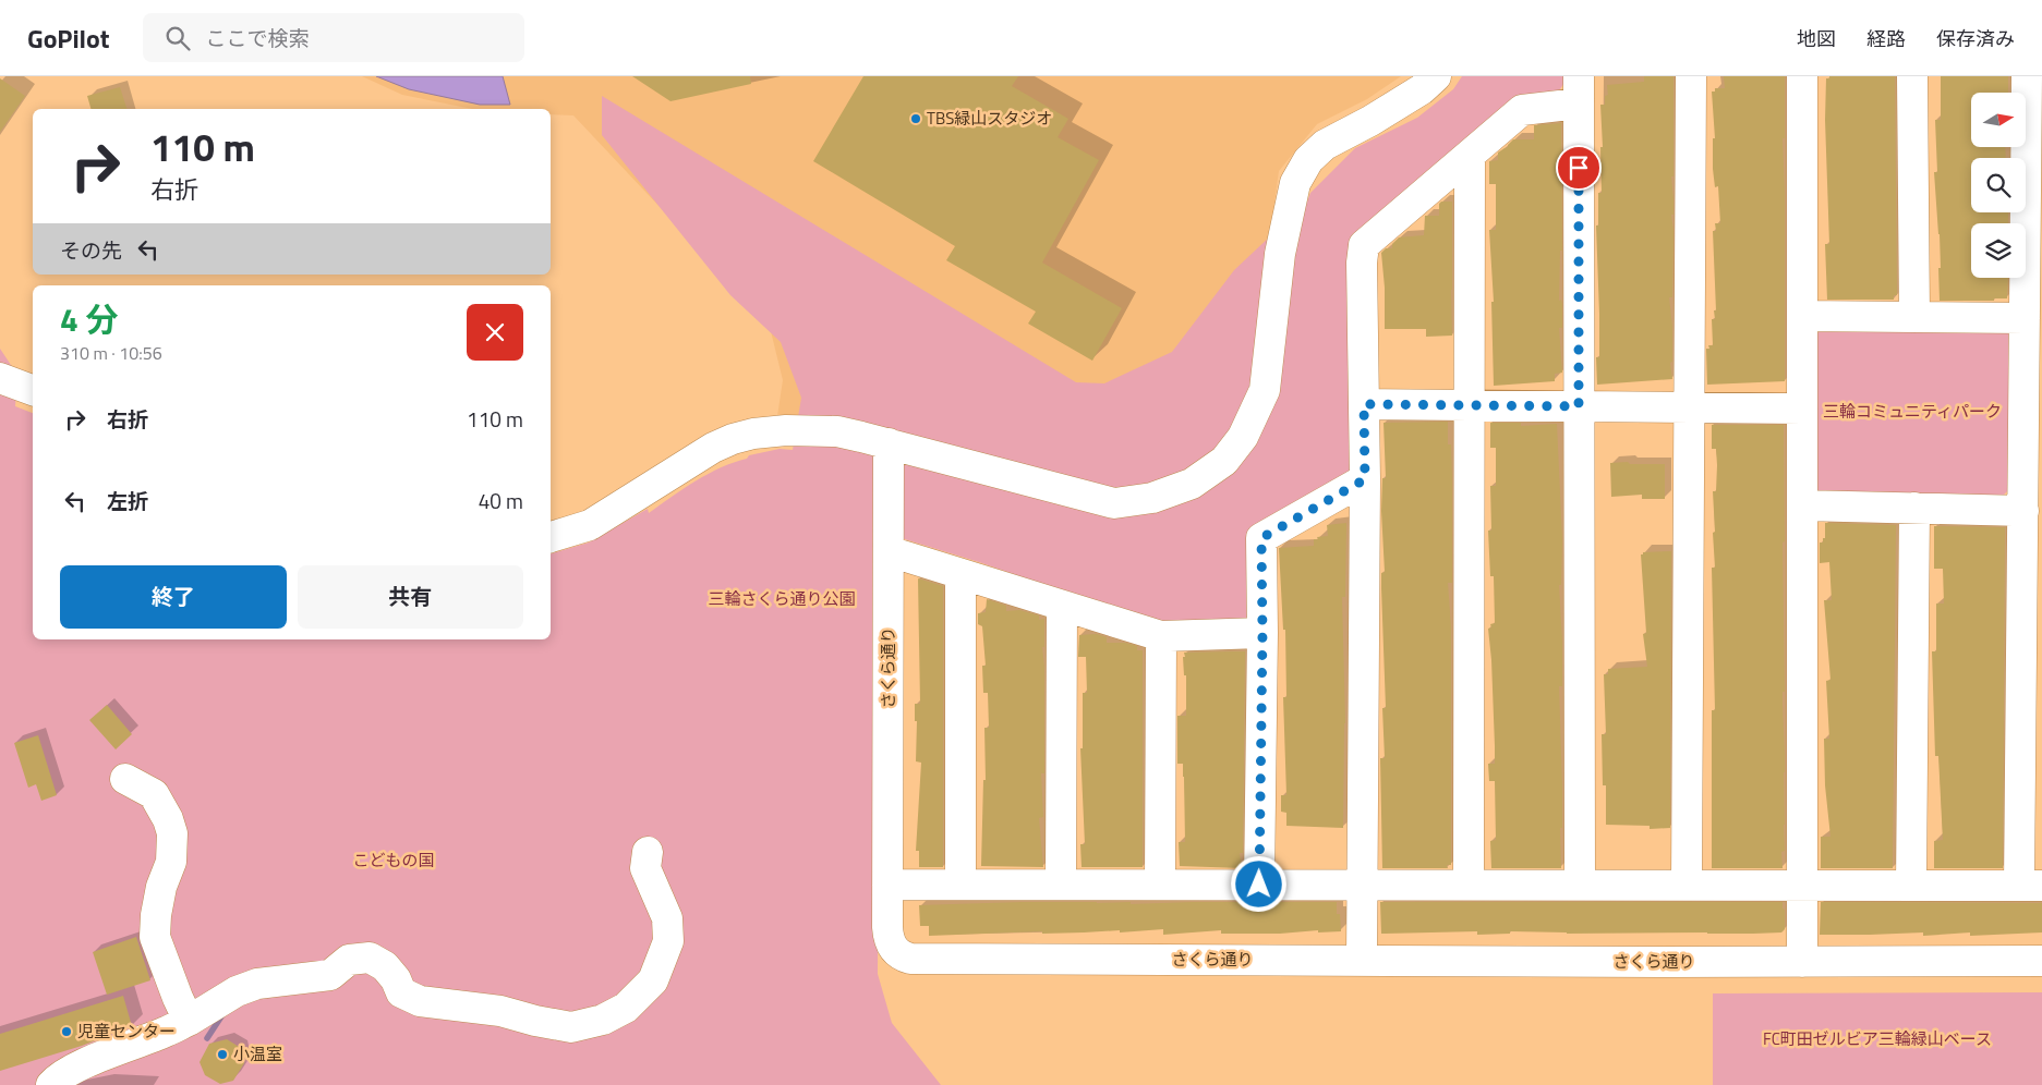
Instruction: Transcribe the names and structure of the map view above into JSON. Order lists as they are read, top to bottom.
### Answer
{
  "streets": {
    "street": ["さくら通り"]
  },
  "parks": [
    "三輪コミュニティパーク",
    "三輪さくら通り公園",
    "こどもの国",
    "FC町田ゼルビア三輪緑山ベース"
  ],
  "places": ["TBS緑山スタジオ", "児童センター", "小温室"],
  "north": "right",
  "page": {
    "header": "GoPilot",
    "search": "ここで検索",
    "nav": ["地図", "経路", "保存済み"],
    "turn": ["110 m", "右折"],
    "then": "その先",
    "heading": ["4 分", "310 m · 10:56"],
    "list": [
      {
        "name": "右折",
        "value": "110 m"
      },
      {
        "name": "左折",
        "value": "40 m"
      }
    ],
    "buttons": ["終了", "共有"]
  }
}
